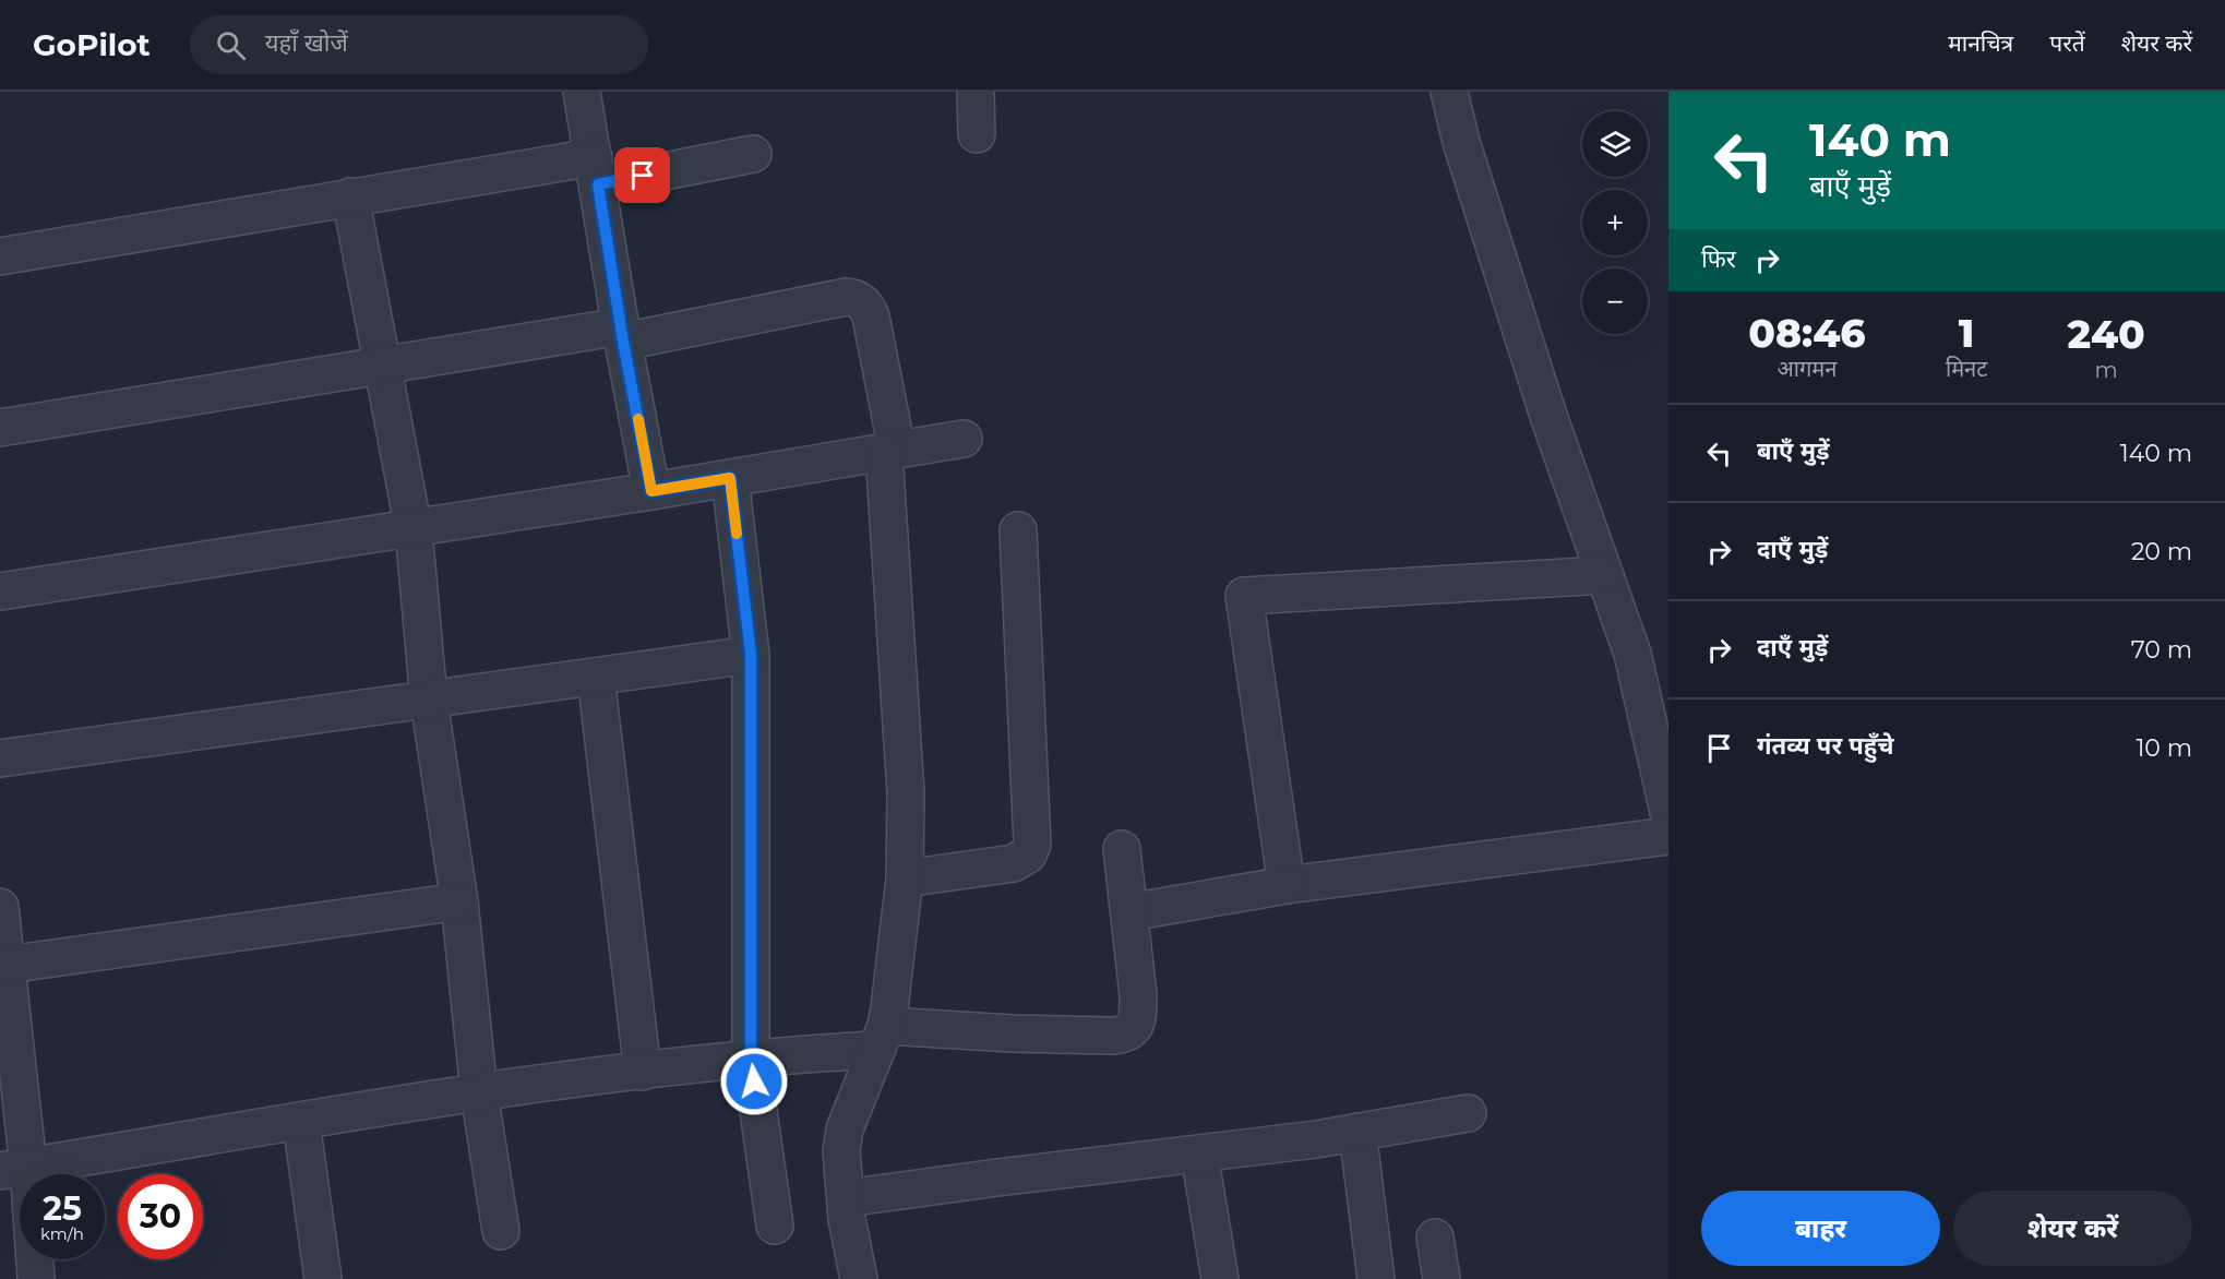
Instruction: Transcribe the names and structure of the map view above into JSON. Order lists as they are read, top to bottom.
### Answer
{
  "page": {
    "header": "GoPilot",
    "search": "यहाँ खोजें",
    "nav": ["मानचित्र", "परतें", "शेयर करें"],
    "turn": ["140 m", "बाएँ मुड़ें"],
    "map_buttons": ["+", "−"],
    "then": "फिर",
    "eta": [
      "08:46",
      "आगमन",
      "1",
      "मिनट",
      "240",
      "m"
    ],
    "list": [
      {
        "name": "बाएँ मुड़ें",
        "value": "140 m"
      },
      {
        "name": "दाएँ मुड़ें",
        "value": "20 m"
      },
      {
        "name": "दाएँ मुड़ें",
        "value": "70 m"
      },
      {
        "name": "गंतव्य पर पहुँचे",
        "value": "10 m"
      }
    ],
    "speed": "25 km/h",
    "limit": "30",
    "buttons": ["बाहर", "शेयर करें"]
  }
}
